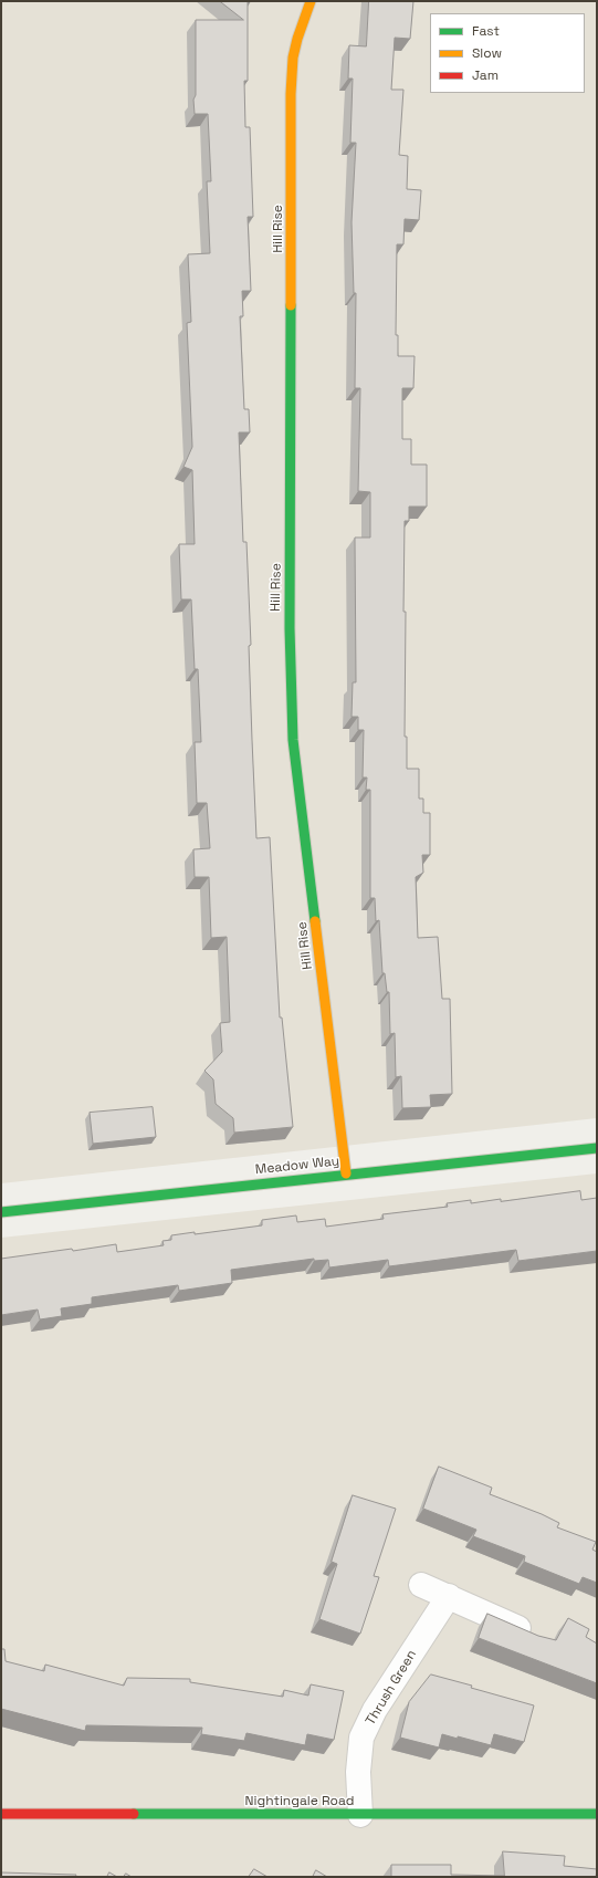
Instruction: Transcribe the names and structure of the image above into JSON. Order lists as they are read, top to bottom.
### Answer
{
  "streets": {
    "street": [
      "Hill Rise",
      "Meadow Way",
      "Thrush Green",
      "Nightingale Road"
    ]
  },
  "crossings": [
    ["Hill Rise", "Meadow Way"],
    ["Thrush Green", "Nightingale Road"]
  ],
  "legend": ["Fast", "Slow", "Jam"]
}
